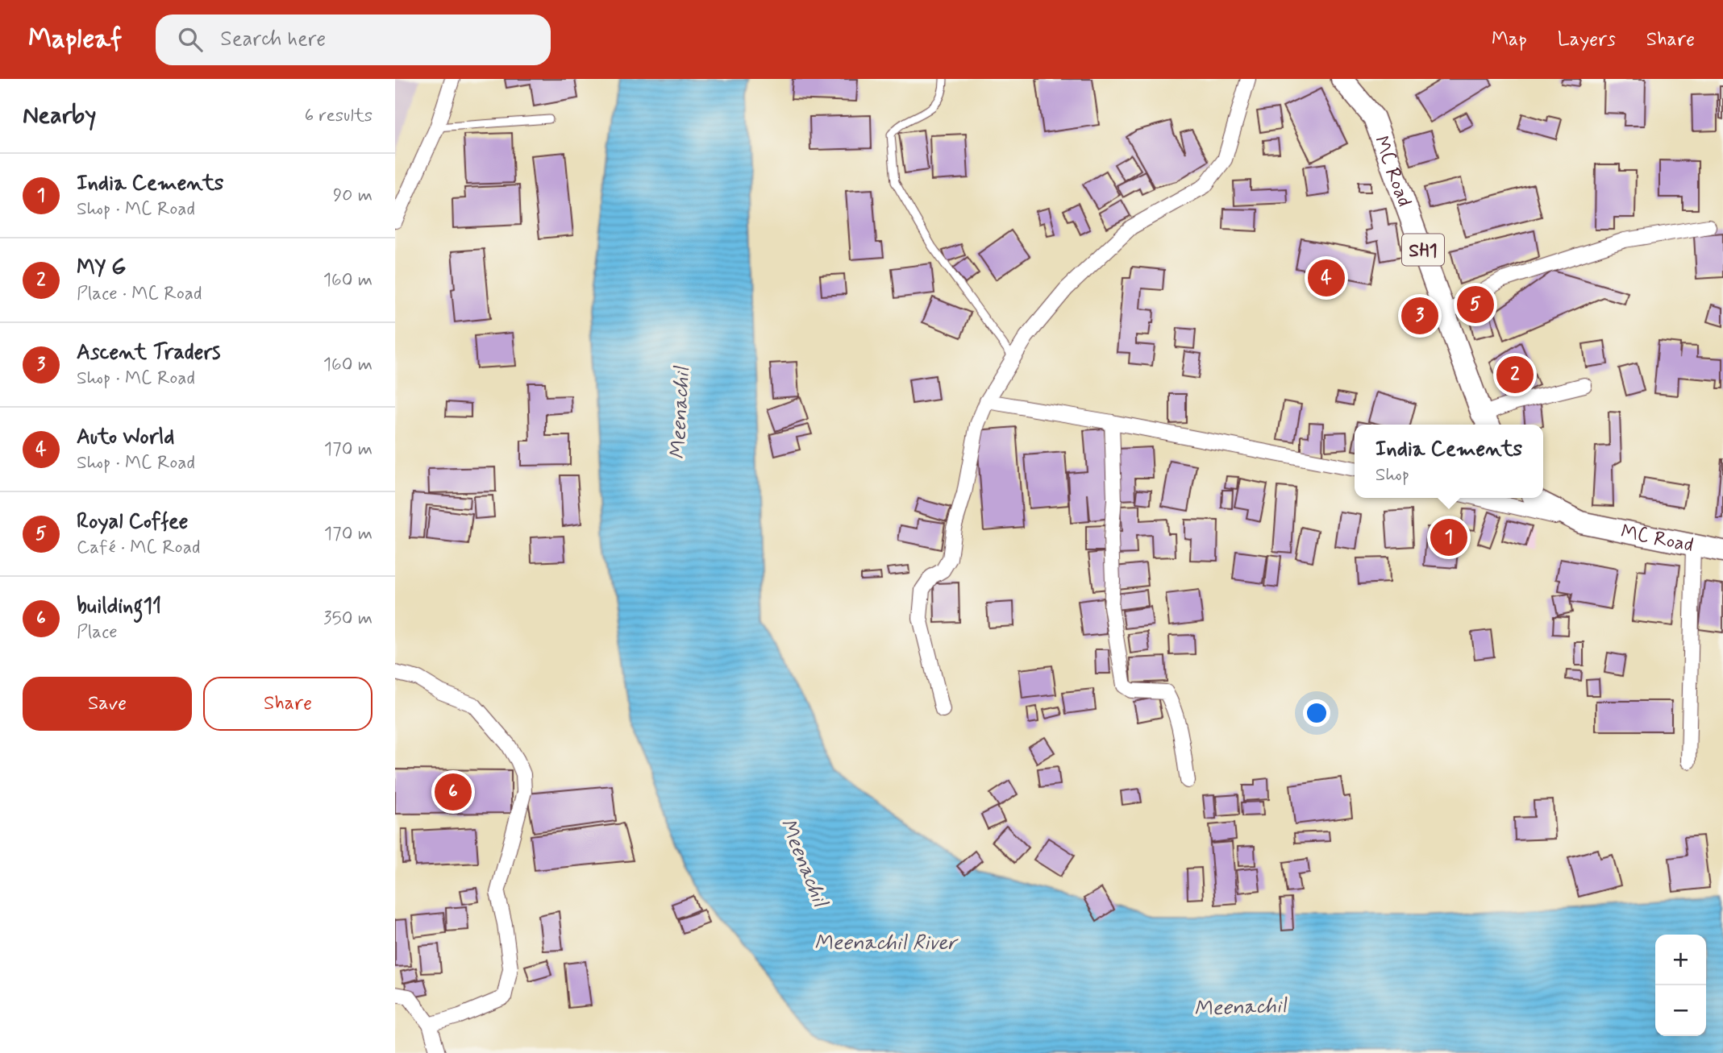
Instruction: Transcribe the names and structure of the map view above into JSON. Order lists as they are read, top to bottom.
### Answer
{
  "streets": {
    "main road": ["MC Road", "SH1"]
  },
  "water": ["Meenachil", "Meenachil River"],
  "page": {
    "header": "Mapleaf",
    "search": "Search here",
    "nav": ["Map", "Layers", "Share"],
    "heading": ["Nearby", "6 results"],
    "list": [
      {
        "mark": "1",
        "name": "India Cements",
        "note": "Shop · MC Road",
        "value": "90 m"
      },
      {
        "mark": "2",
        "name": "MY G",
        "note": "Place · MC Road",
        "value": "160 m"
      },
      {
        "mark": "3",
        "name": "Ascent Traders",
        "note": "Shop · MC Road",
        "value": "160 m"
      },
      {
        "mark": "4",
        "name": "Auto World",
        "note": "Shop · MC Road",
        "value": "170 m"
      },
      {
        "mark": "5",
        "name": "Royal Coffee",
        "note": "Café · MC Road",
        "value": "170 m"
      },
      {
        "mark": "6",
        "name": "building11",
        "note": "Place",
        "value": "350 m"
      }
    ],
    "pins": [
      "4",
      "5",
      "3",
      "2",
      "1",
      "6"
    ],
    "popup": ["India Cements", "Shop"],
    "buttons": ["Save", "Share"],
    "map_buttons": ["+", "−"]
  }
}
